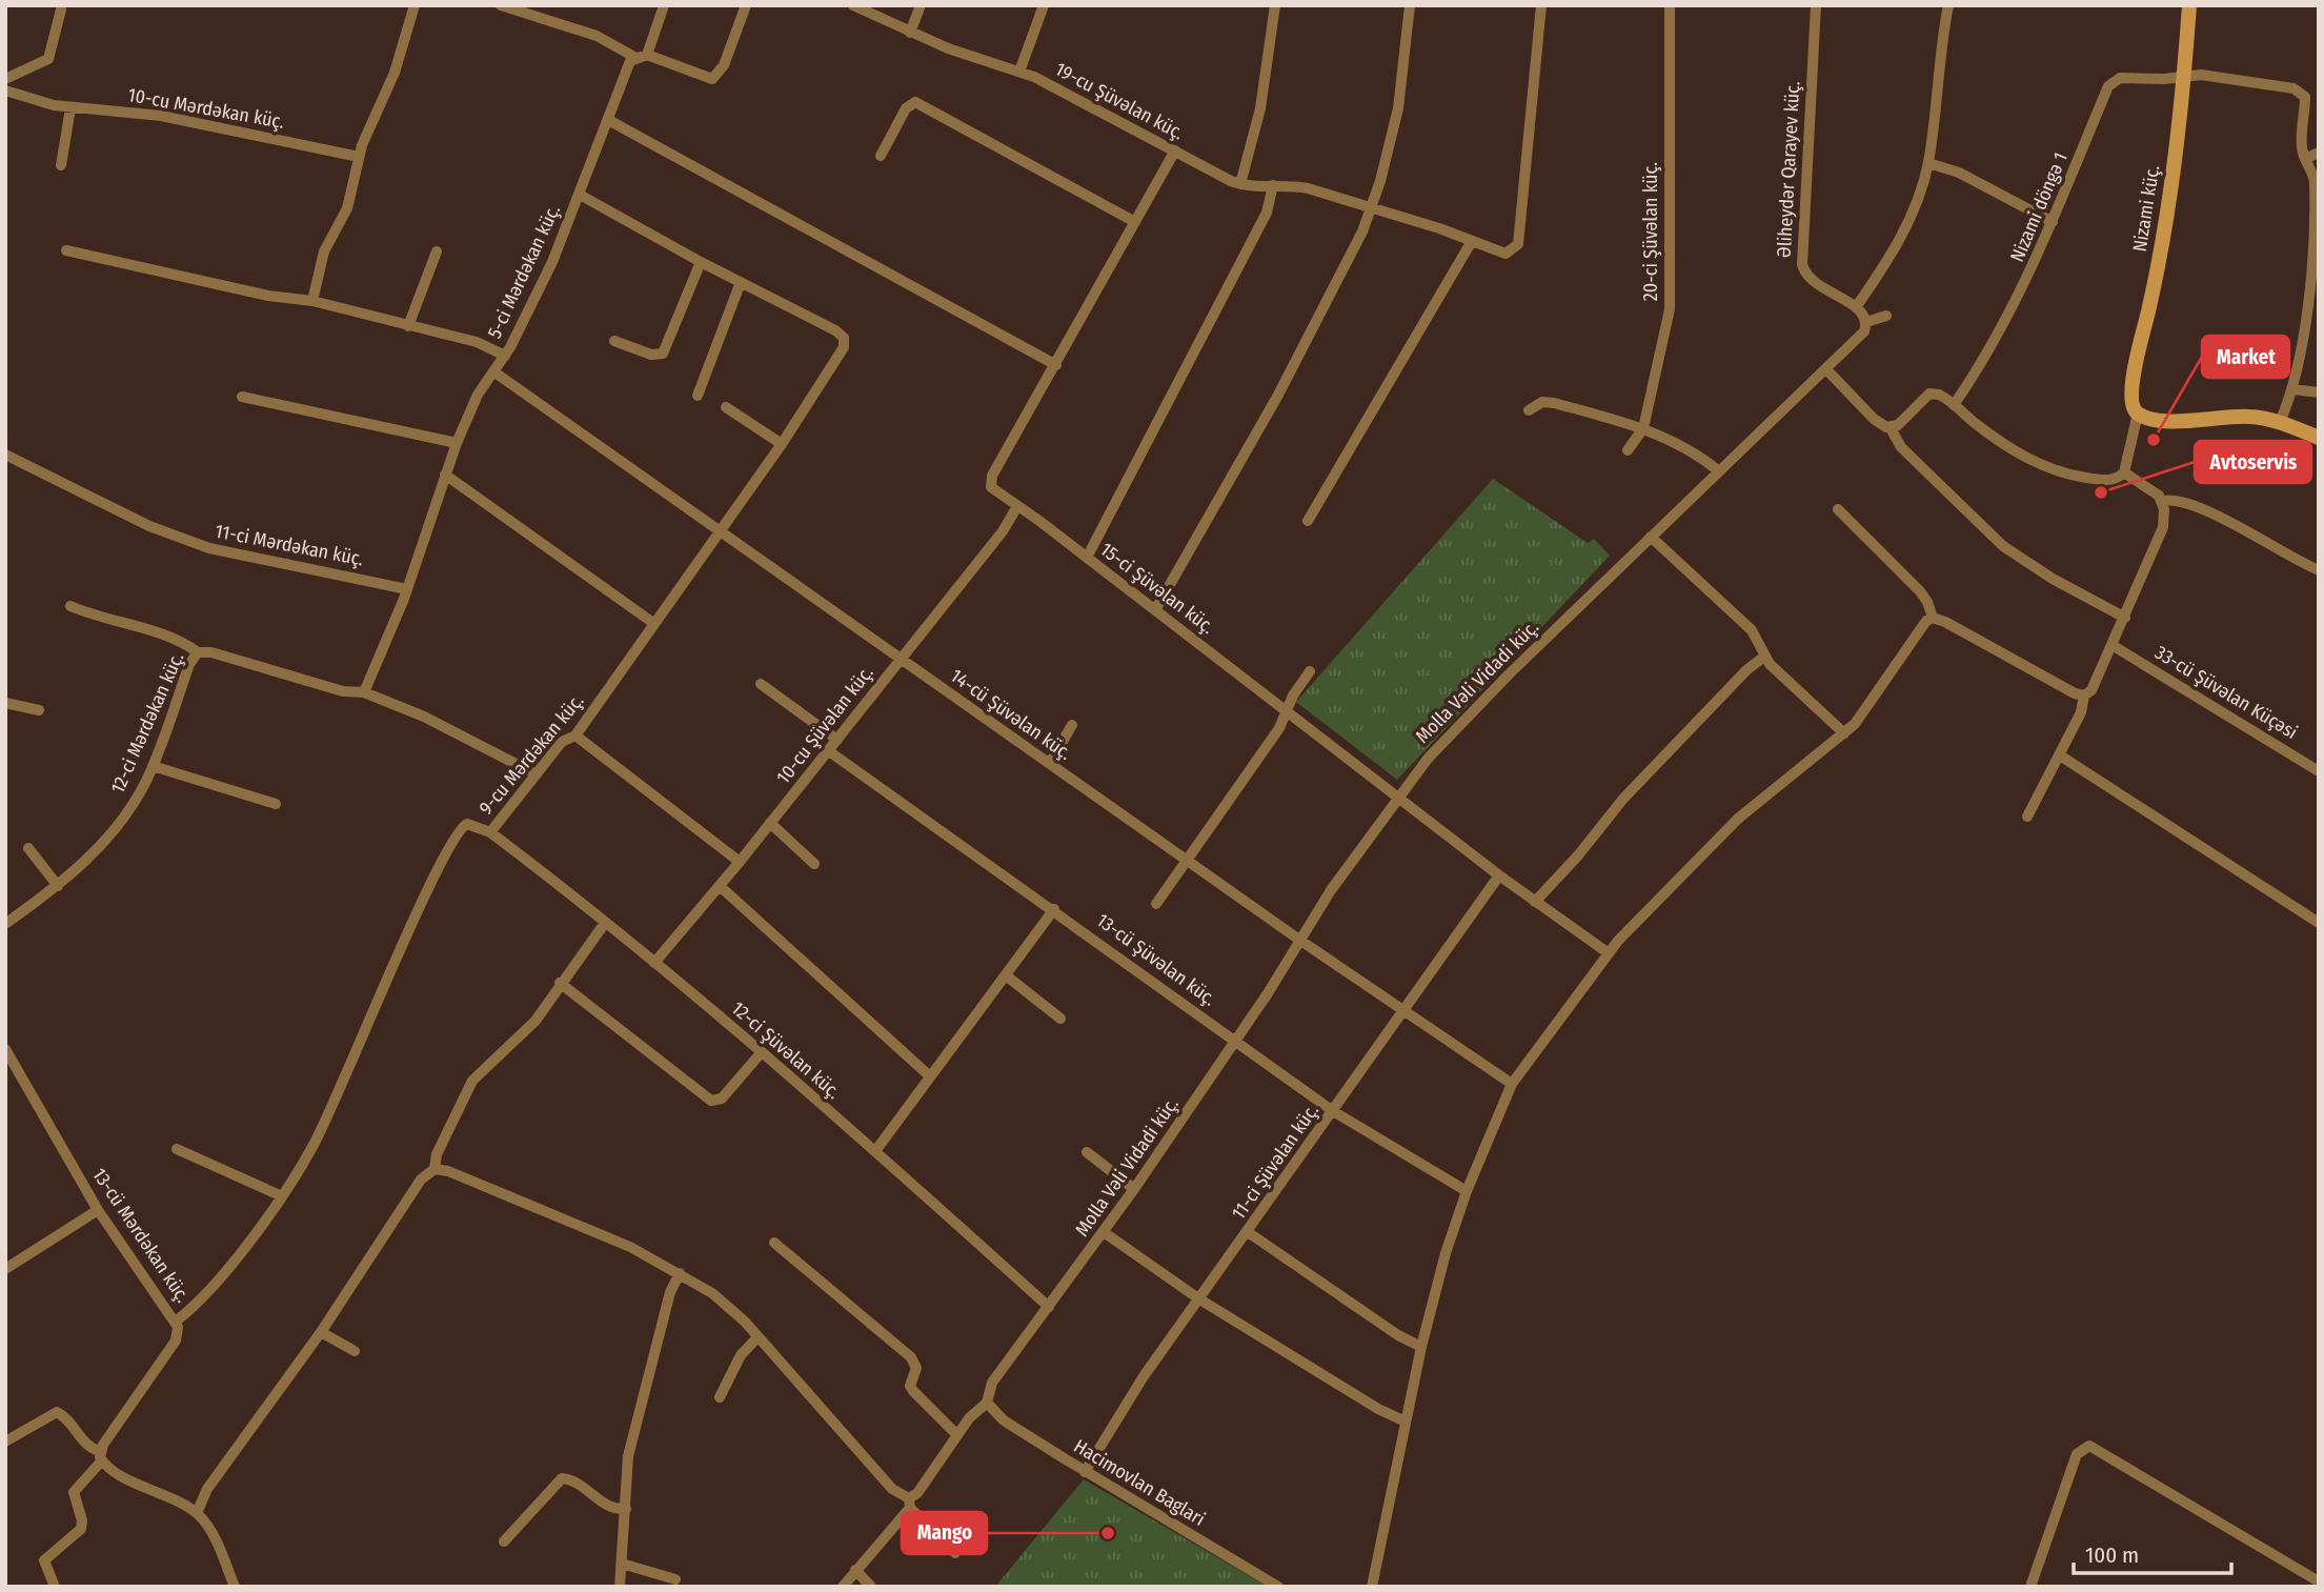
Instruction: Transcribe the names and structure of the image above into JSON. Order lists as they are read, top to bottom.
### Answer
{
  "streets": {
    "street": [
      "19-cu Şüvəlan küç.",
      "10-cu Mərdəkan küç.",
      "Əliheydər Qarayev küç.",
      "Nizami döngə 1",
      "Nizami küç.",
      "20-ci Şüvəlan küç.",
      "5-ci Mərdəkan küç.",
      "11-ci Mərdəkan küç.",
      "15-ci Şüvəlan küç.",
      "Molla Vəli Vidadi küç.",
      "33-cü Şüvəlan Küçəsi",
      "14-cü Şüvəlan küç.",
      "12-ci Mərdəkan küç.",
      "10-cu Şüvəlan küç.",
      "9-cu Mərdəkan küç.",
      "13-cü Şüvəlan küç.",
      "12-ci Şüvəlan küç.",
      "11-ci Şüvəlan küç.",
      "13-cü Mərdəkan küç.",
      "Hacimovlan Baglari"
    ]
  },
  "crossings": [
    ["19-cu Şüvəlan küç.", "15-ci Şüvəlan küç."],
    ["Nizami döngə 1", "Nizami küç."],
    ["5-ci Mərdəkan küç.", "11-ci Mərdəkan küç."],
    ["5-ci Mərdəkan küç.", "14-cü Şüvəlan küç."],
    ["5-ci Mərdəkan küç.", "12-ci Mərdəkan küç."],
    ["5-ci Mərdəkan küç.", "9-cu Mərdəkan küç."],
    ["15-ci Şüvəlan küç.", "Molla Vəli Vidadi küç."],
    ["15-ci Şüvəlan küç.", "10-cu Şüvəlan küç."],
    ["15-ci Şüvəlan küç.", "11-ci Şüvəlan küç."],
    ["Molla Vəli Vidadi küç.", "14-cü Şüvəlan küç."],
    ["Molla Vəli Vidadi küç.", "13-cü Şüvəlan küç."],
    ["Molla Vəli Vidadi küç.", "12-ci Şüvəlan küç."],
    ["Molla Vəli Vidadi küç.", "Hacimovlan Baglari"],
    ["14-cü Şüvəlan küç.", "10-cu Şüvəlan küç."],
    ["14-cü Şüvəlan küç.", "9-cu Mərdəkan küç."],
    ["14-cü Şüvəlan küç.", "11-ci Şüvəlan küç."],
    ["12-ci Mərdəkan küç.", "9-cu Mərdəkan küç."],
    ["10-cu Şüvəlan küç.", "13-cü Şüvəlan küç."],
    ["10-cu Şüvəlan küç.", "12-ci Şüvəlan küç."],
    ["9-cu Mərdəkan küç.", "12-ci Şüvəlan küç."],
    ["9-cu Mərdəkan küç.", "13-cü Mərdəkan küç."],
    ["13-cü Şüvəlan küç.", "11-ci Şüvəlan küç."],
    ["11-ci Şüvəlan küç.", "Hacimovlan Baglari"]
  ],
  "places": ["Market", "Avtoservis", "Mango"],
  "scale_bar": "100 m"
}
